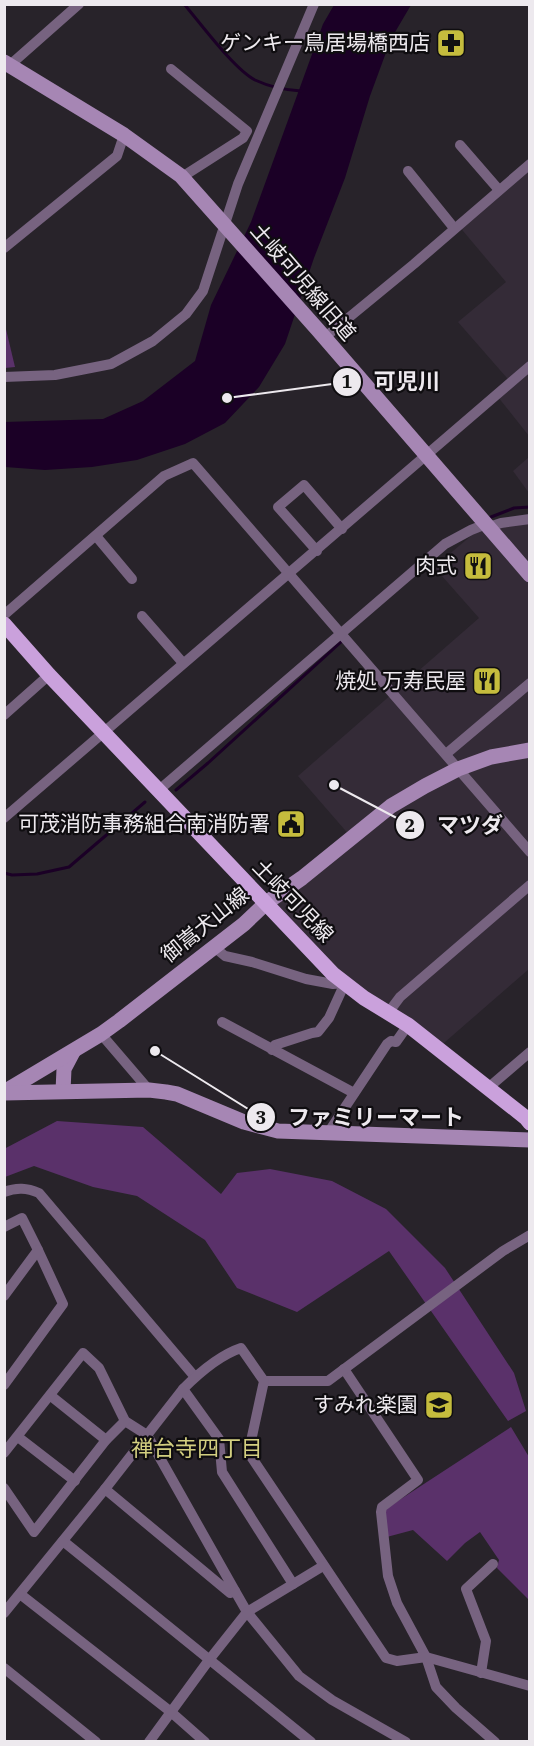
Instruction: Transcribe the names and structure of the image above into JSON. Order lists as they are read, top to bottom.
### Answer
{
  "streets": {
    "main road": ["土岐可児線"],
    "street": ["土岐可児線旧道", "御嵩犬山線"]
  },
  "crossings": [
    ["土岐可児線", "御嵩犬山線"]
  ],
  "districts": ["禅台寺四丁目"],
  "places": {
    "pharmacy": ["ゲンキー鳥居場橋西店"],
    "other": ["可児川", "マツダ", "ファミリーマート"],
    "restaurant": ["肉式", "焼処 万寿民屋"],
    "public building": ["可茂消防事務組合南消防署"],
    "school or university": ["すみれ楽園"]
  }
}
